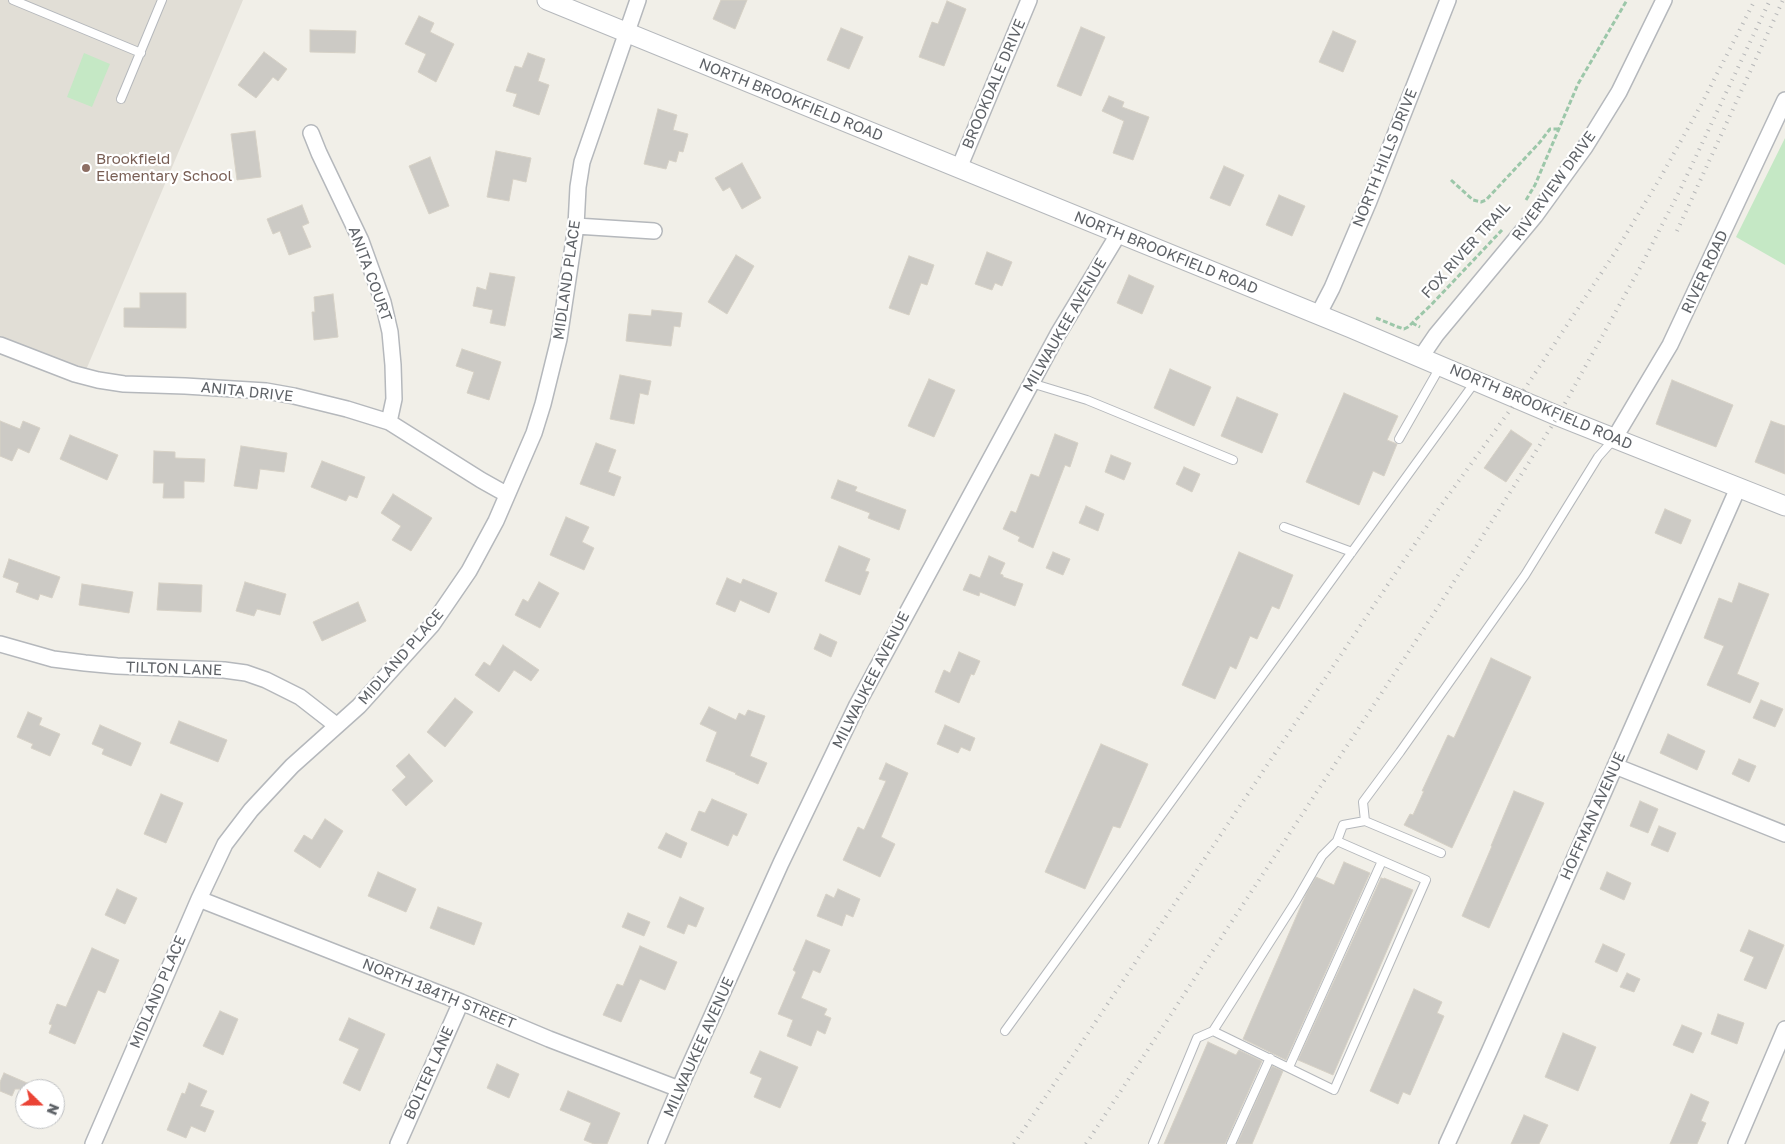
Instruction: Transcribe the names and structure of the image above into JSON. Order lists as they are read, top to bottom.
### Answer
{
  "streets": {
    "street": [
      "BROOKDALE DRIVE",
      "NORTH BROOKFIELD ROAD",
      "NORTH HILLS DRIVE",
      "RIVERVIEW DRIVE",
      "RIVER ROAD",
      "ANITA COURT",
      "MIDLAND PLACE",
      "MILWAUKEE AVENUE",
      "ANITA DRIVE",
      "TILTON LANE",
      "HOFFMAN AVENUE",
      "NORTH 184TH STREET",
      "BOLTER LANE"
    ],
    "path": ["FOX RIVER TRAIL"]
  },
  "crossings": [
    ["BROOKDALE DRIVE", "NORTH BROOKFIELD ROAD"],
    ["NORTH BROOKFIELD ROAD", "NORTH HILLS DRIVE"],
    ["NORTH BROOKFIELD ROAD", "RIVERVIEW DRIVE"],
    ["NORTH BROOKFIELD ROAD", "RIVER ROAD"],
    ["NORTH BROOKFIELD ROAD", "MIDLAND PLACE"],
    ["NORTH BROOKFIELD ROAD", "MILWAUKEE AVENUE"],
    ["NORTH BROOKFIELD ROAD", "HOFFMAN AVENUE"],
    ["ANITA COURT", "ANITA DRIVE"],
    ["MIDLAND PLACE", "ANITA DRIVE"],
    ["MIDLAND PLACE", "TILTON LANE"],
    ["MIDLAND PLACE", "NORTH 184TH STREET"],
    ["MILWAUKEE AVENUE", "NORTH 184TH STREET"],
    ["NORTH 184TH STREET", "BOLTER LANE"]
  ],
  "places": ["Brookfield Elementary School"],
  "north": "right"
}
